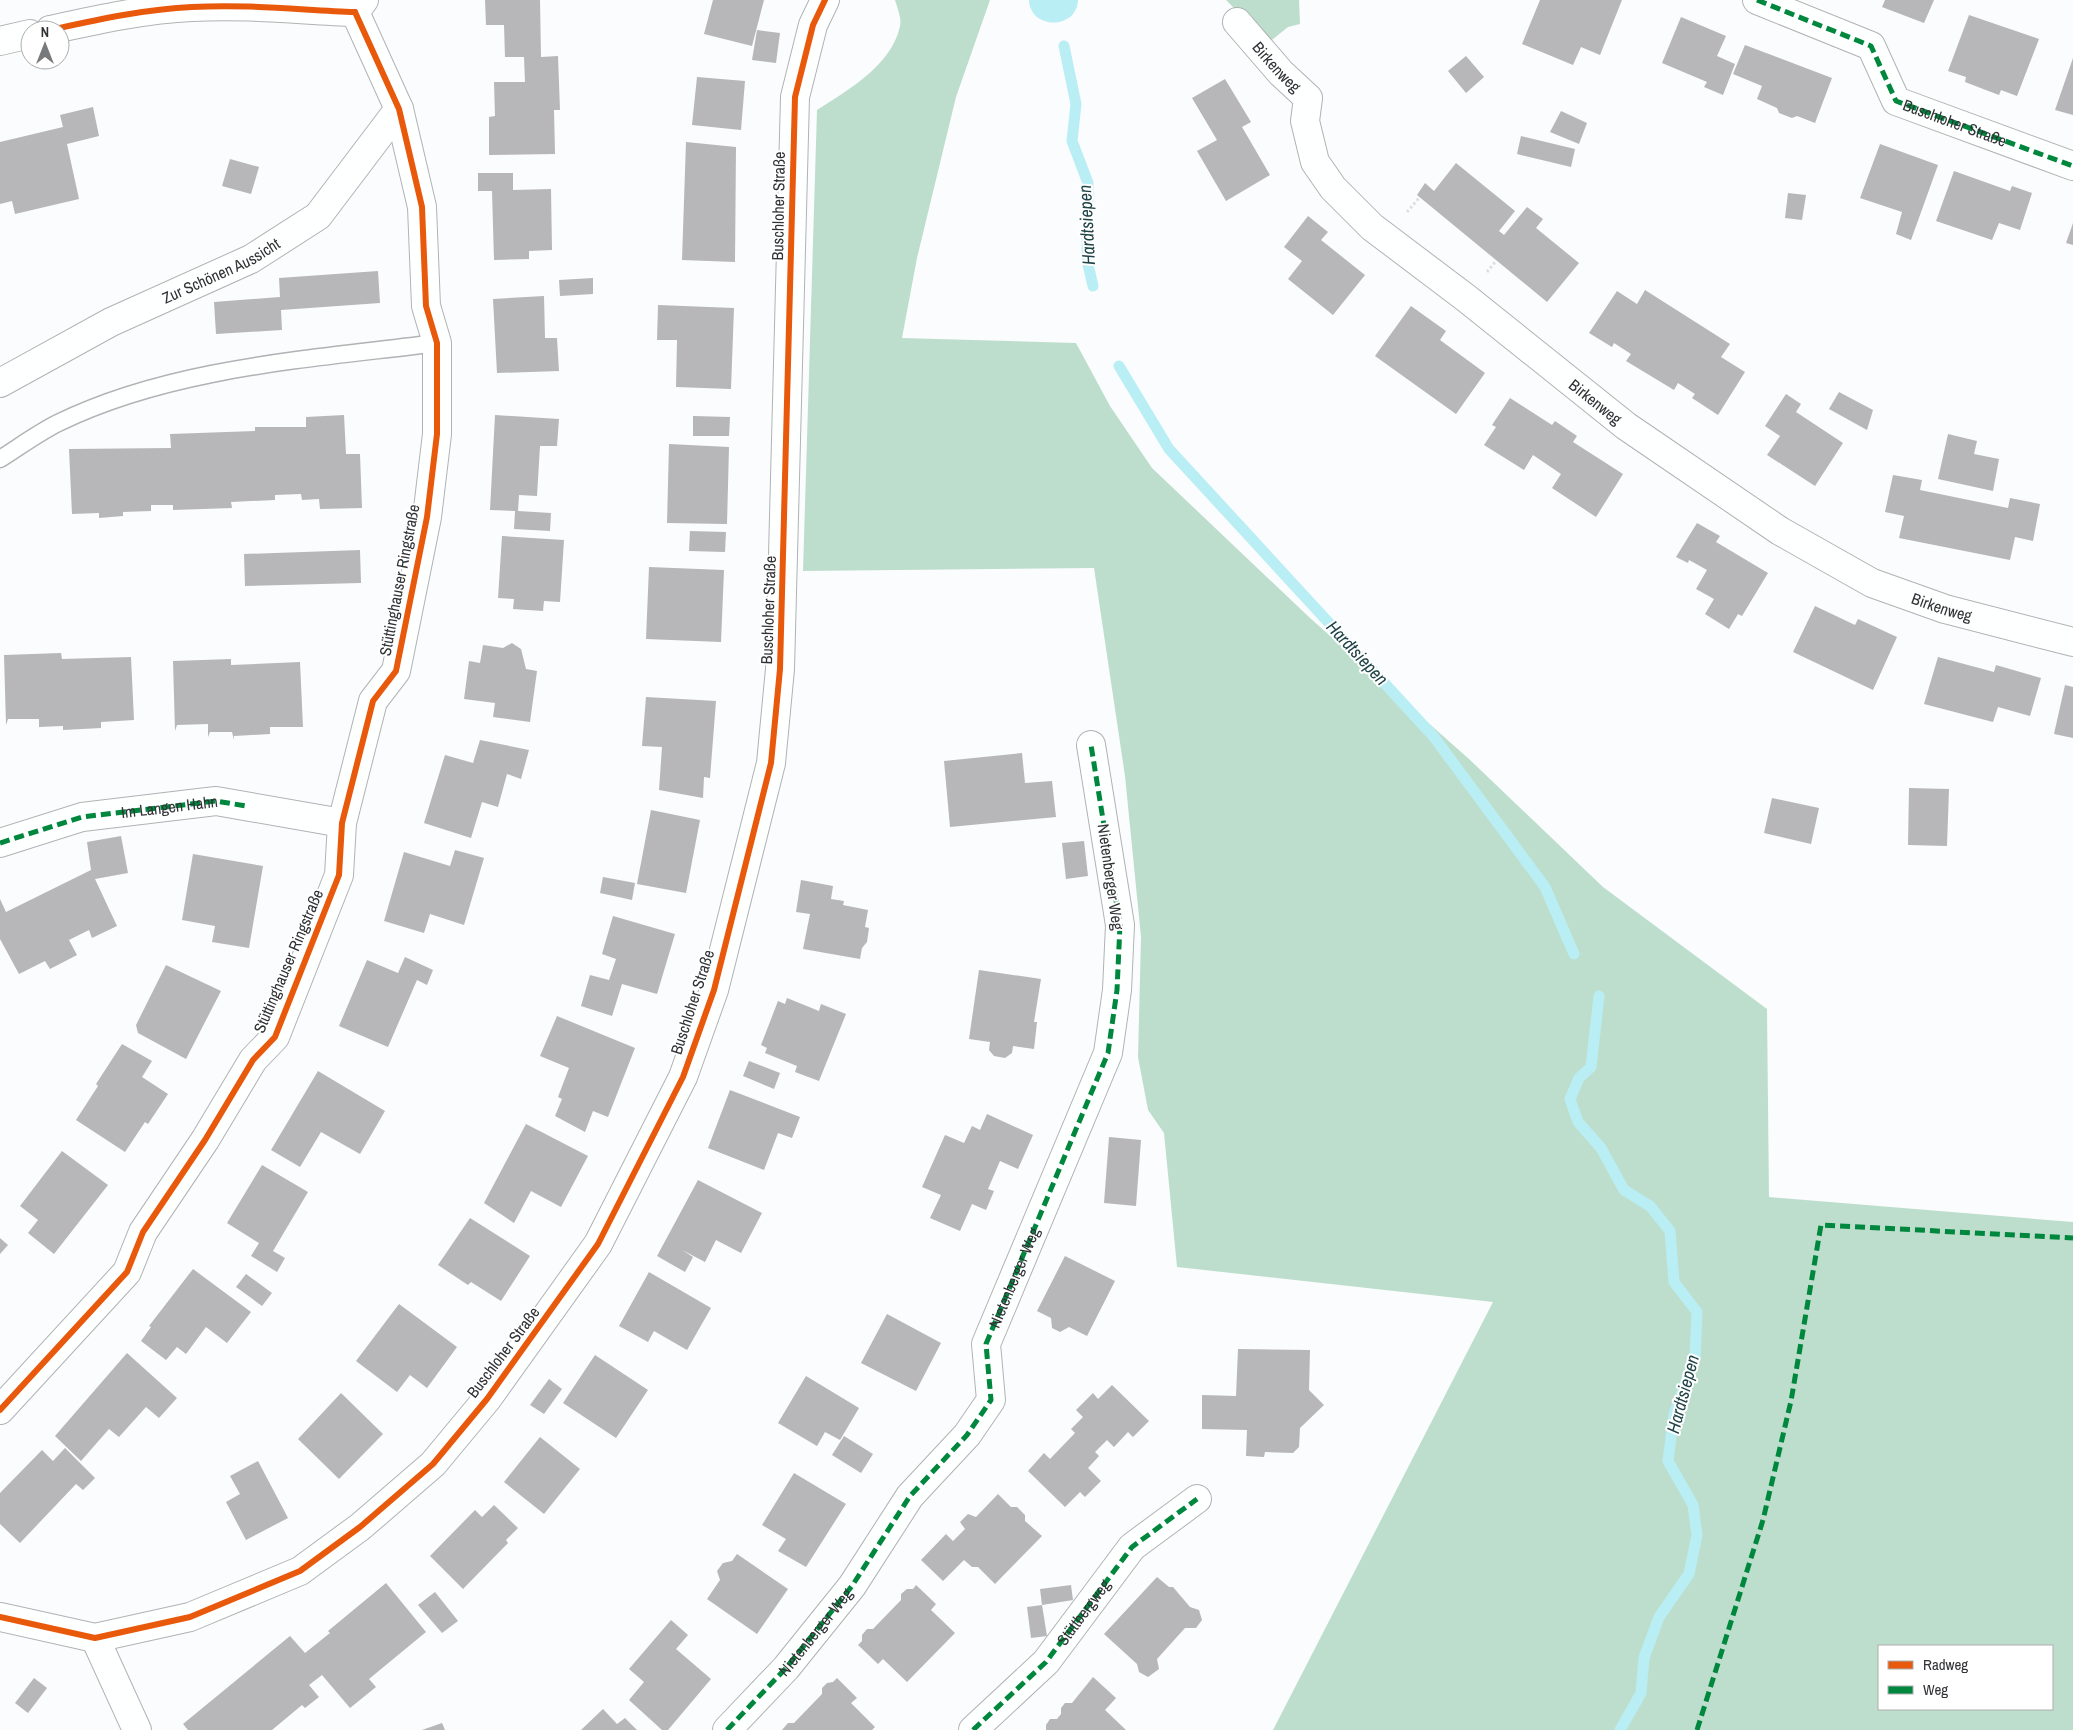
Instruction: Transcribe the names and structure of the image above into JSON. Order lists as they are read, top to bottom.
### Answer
{
  "streets": {
    "street": [
      "Birkenweg",
      "Buschloher Straße",
      "Zur Schönen Aussicht",
      "Stüttinghauser Ringstraße",
      "Im Langen Hahn",
      "Nietenberger Weg",
      "Stüttbergweg"
    ]
  },
  "crossings": [
    ["Zur Schönen Aussicht", "Stüttinghauser Ringstraße"],
    ["Stüttinghauser Ringstraße", "Im Langen Hahn"]
  ],
  "water": ["Hardtsiepen"],
  "legend": ["Radweg", "Weg"],
  "north": "top"
}
